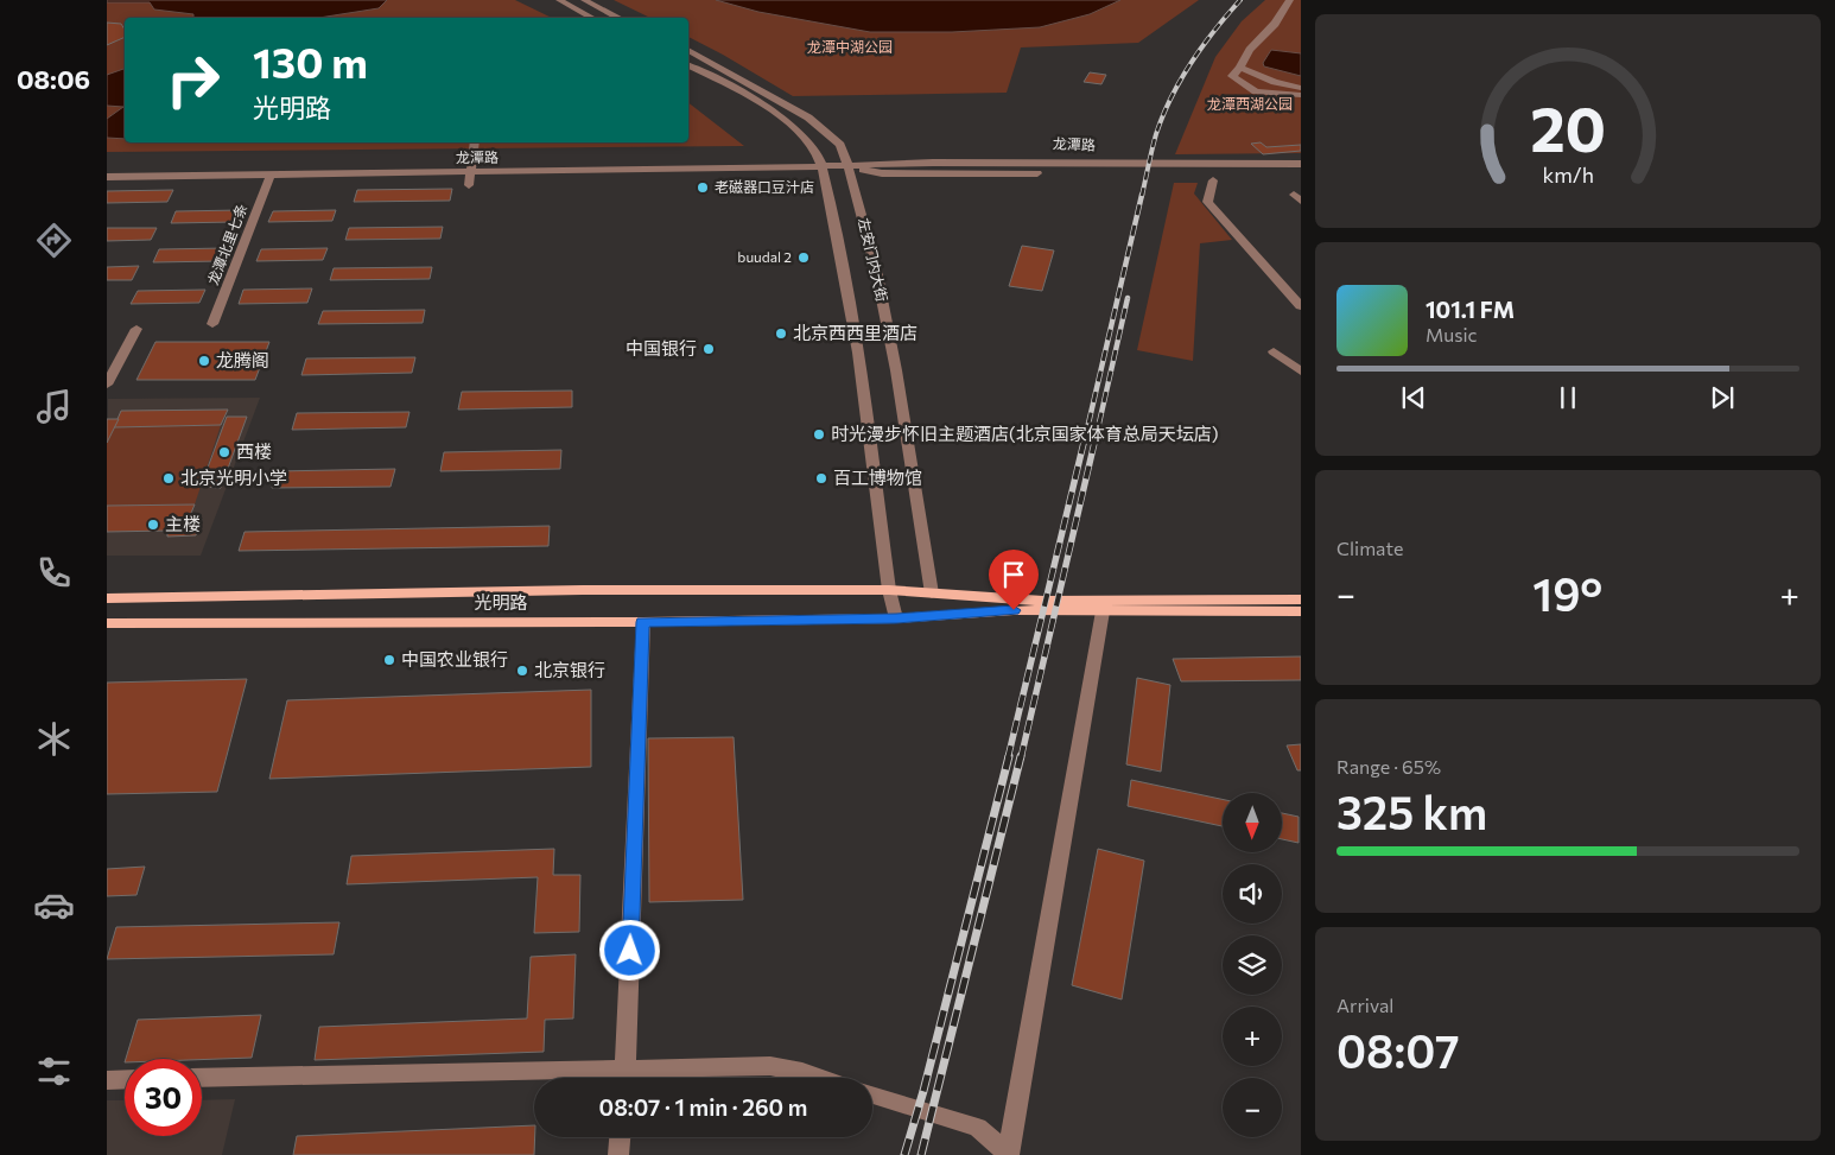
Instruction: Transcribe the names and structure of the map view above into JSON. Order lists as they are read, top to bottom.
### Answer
{
  "streets": {
    "main road": ["光明路"],
    "street": ["龙潭路", "龙潭北里七条", "左安门内大街"]
  },
  "crossings": [
    ["龙潭路", "龙潭北里七条"],
    ["龙潭路", "左安门内大街"],
    ["左安门内大街", "光明路"]
  ],
  "parks": ["龙潭中湖公园", "龙潭西湖公园"],
  "places": [
    "老磁器口豆汁店",
    "buudal 2",
    "北京西西里酒店",
    "中国银行",
    "龙腾阁",
    "时光漫步怀旧主题酒店(北京国家体育总局天坛店)",
    "西楼",
    "北京光明小学",
    "百工博物馆",
    "主楼",
    "中国农业银行",
    "北京银行"
  ],
  "north": "bottom",
  "page": {
    "tabs": "08:06",
    "turn": ["130 m", "光明路"],
    "song": ["101.1 FM", "Music"],
    "tile": [
      "Climate",
      ["Range · 65%", "325 km"],
      ["Arrival", "08:07"]
    ],
    "heat": ["−", "19°", "+"],
    "map_buttons": ["+", "−"],
    "limit": "30",
    "trip": "08:07 · 1 min · 260 m",
    "gauge": ["20", "km/h"]
  }
}
